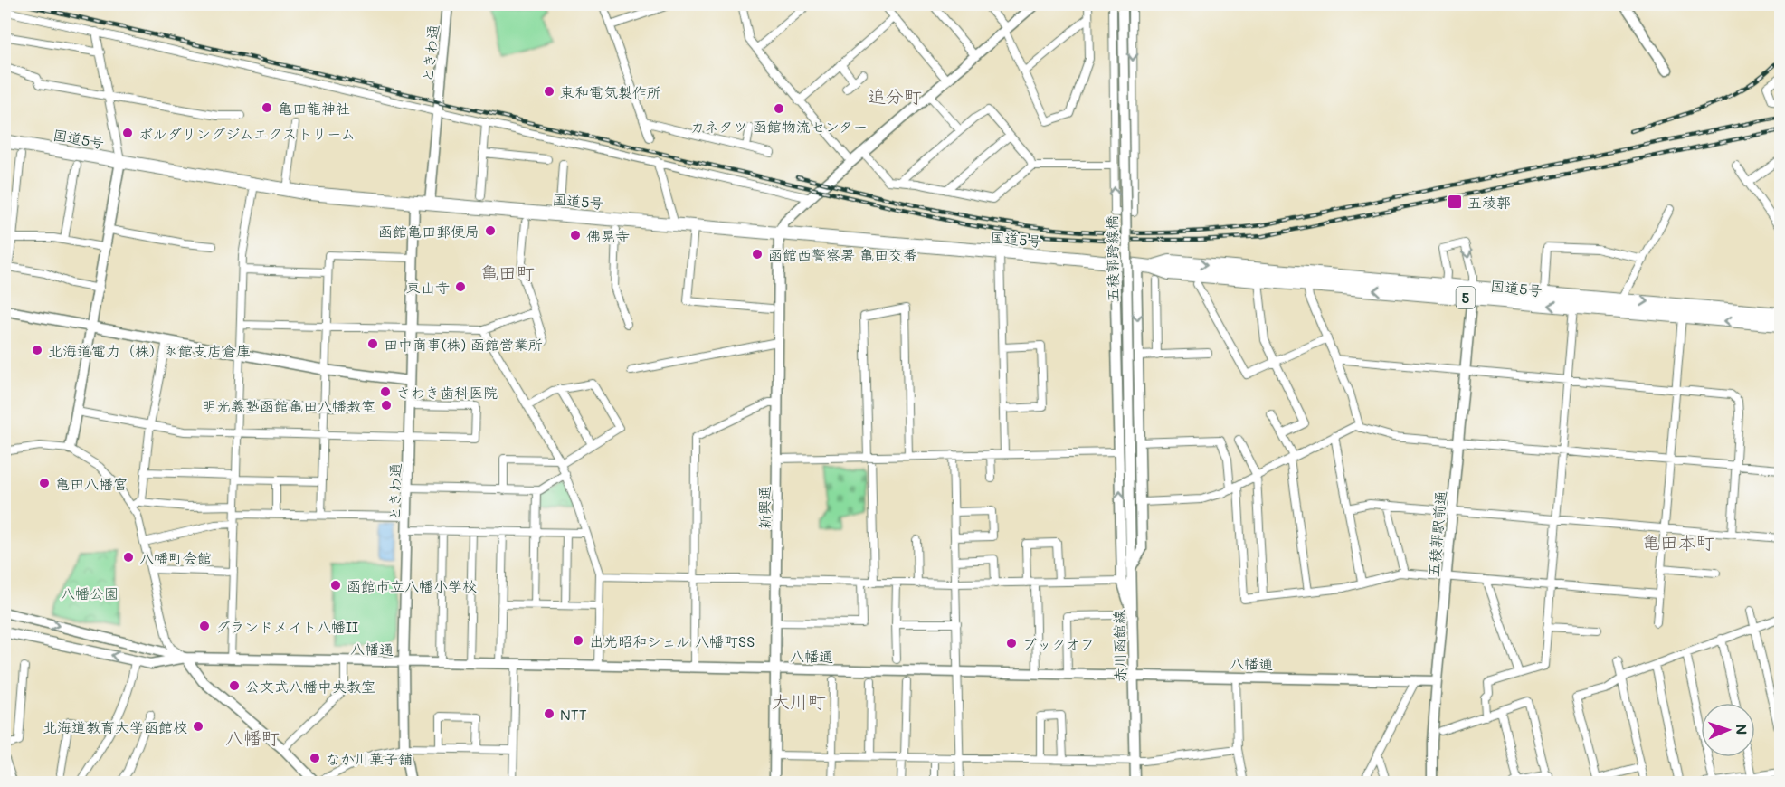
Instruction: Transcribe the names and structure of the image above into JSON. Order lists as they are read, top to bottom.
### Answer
{
  "streets": {
    "highway": ["国道5号", "5"],
    "street": [
      "ときわ通",
      "五稜郭跨線橋",
      "新興通",
      "五稜郭駅前通",
      "赤川函館線",
      "八幡通"
    ]
  },
  "crossings": [
    ["ときわ通", "国道5号"],
    ["ときわ通", "八幡通"],
    ["国道5号", "新興通"],
    ["国道5号", "五稜郭駅前通"],
    ["五稜郭跨線橋", "赤川函館線"],
    ["新興通", "八幡通"],
    ["五稜郭駅前通", "八幡通"],
    ["赤川函館線", "八幡通"]
  ],
  "districts": [
    "追分町",
    "亀田町",
    "亀田本町",
    "大川町",
    "八幡町"
  ],
  "parks": ["八幡公園"],
  "places": {
    "other": [
      "東和電気製作所",
      "亀田龍神社",
      "カネタツ 函館物流センター",
      "ボルダリングジムエクストリーム",
      "函館亀田郵便局",
      "佛晃寺",
      "函館西警察署 亀田交番",
      "東山寺",
      "田中商事(株) 函館営業所",
      "北海道電力（株）函館支店倉庫",
      "さわき歯科医院",
      "明光義塾函館亀田八幡教室",
      "亀田八幡宮",
      "八幡町会館",
      "函館市立八幡小学校",
      "グランドメイト八幡II",
      "出光昭和シェル 八幡町SS",
      "ブックオフ",
      "公文式八幡中央教室",
      "NTT",
      "北海道教育大学函館校",
      "なか川菓子舗"
    ],
    "transit": ["五稜郭"]
  },
  "north": "right"
}
